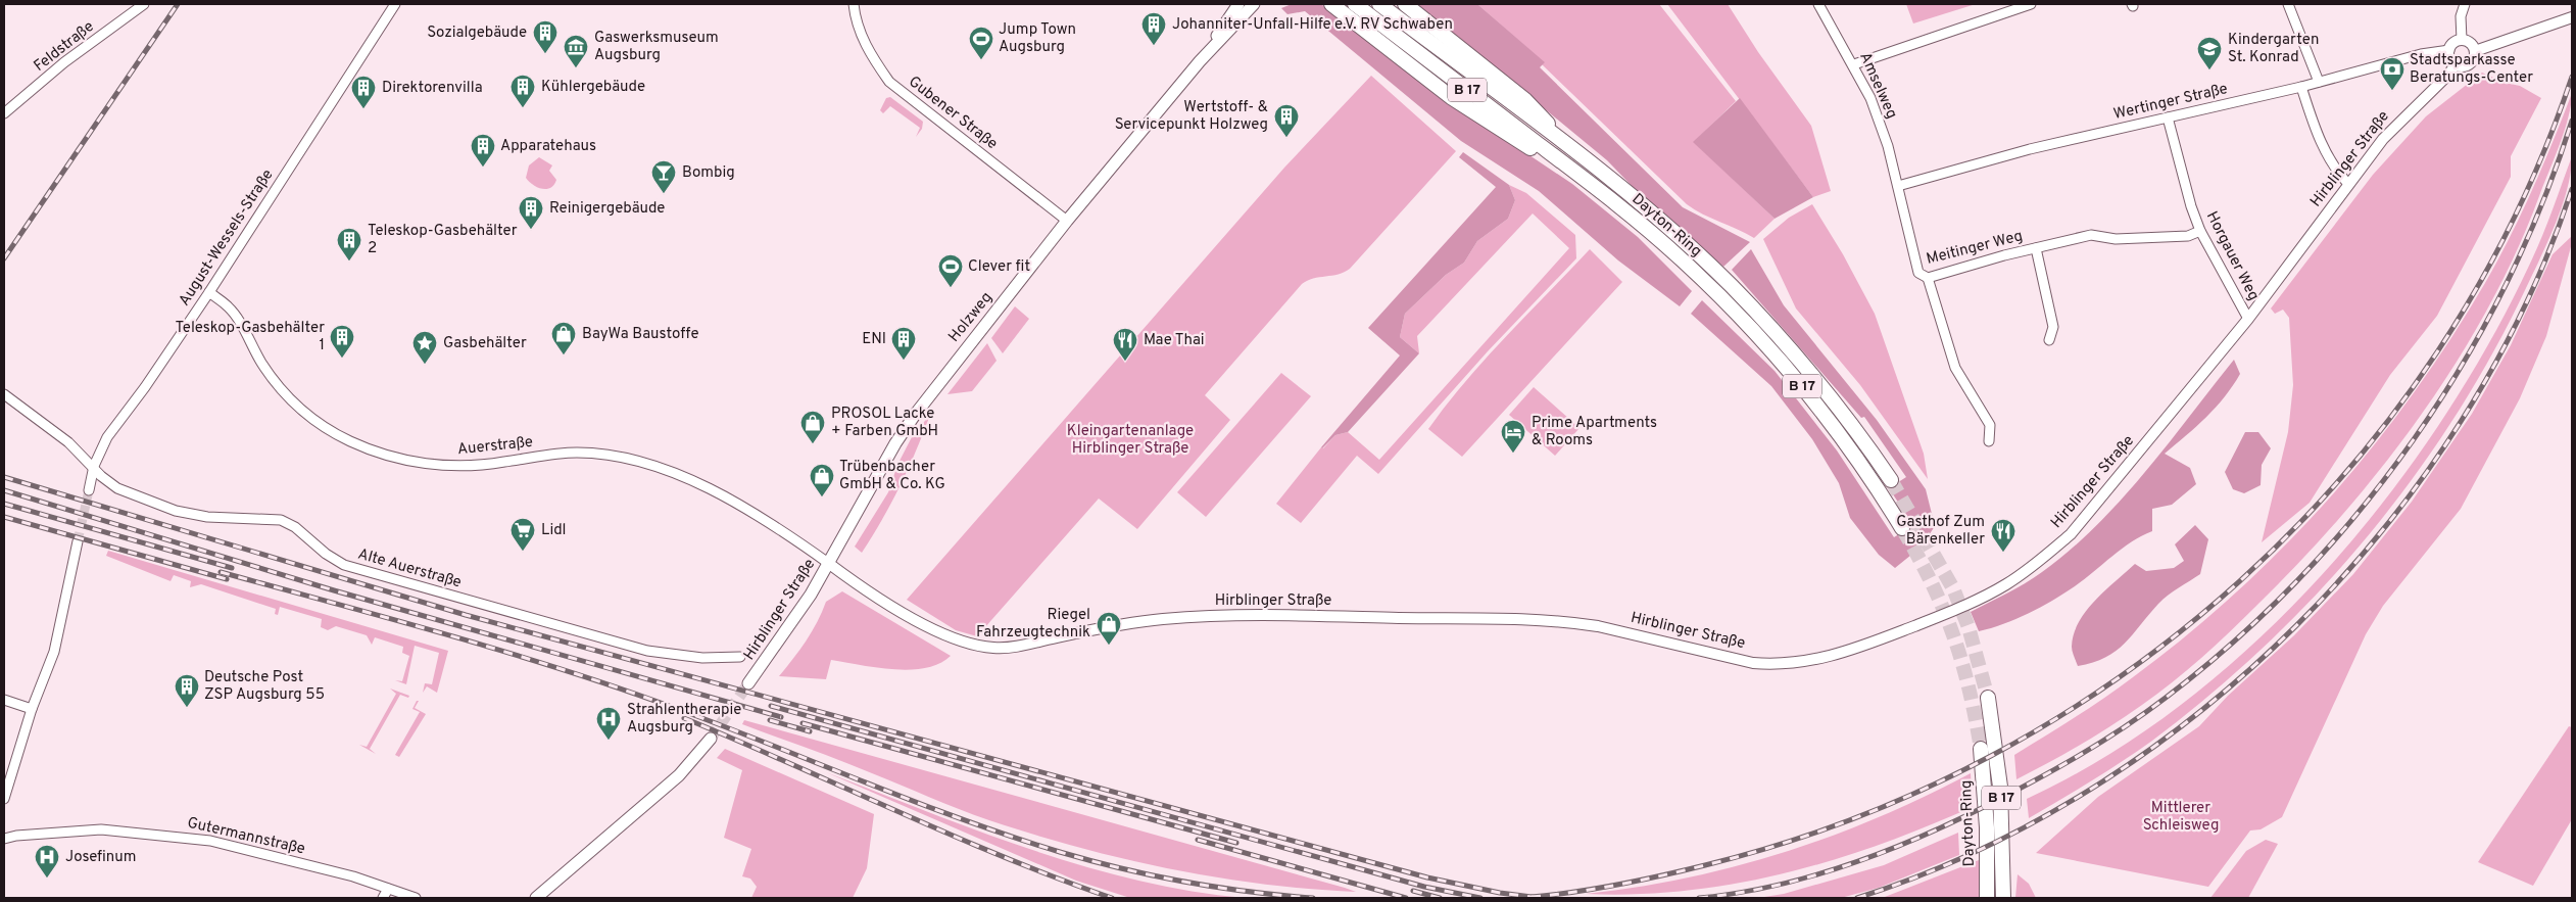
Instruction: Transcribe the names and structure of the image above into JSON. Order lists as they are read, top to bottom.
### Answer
{
  "streets": {
    "highway": ["B 17", "Dayton-Ring"],
    "main road": ["Hirblinger Straße", "Holzweg"],
    "street": [
      "Feldstraße",
      "Amselweg",
      "Wertinger Straße",
      "Gubener Straße",
      "August-Wessels-Straße",
      "Meitinger Weg",
      "Horgauer Weg",
      "Auerstraße",
      "Alte Auerstraße",
      "Gutermannstraße"
    ]
  },
  "crossings": [
    ["Amselweg", "Wertinger Straße"],
    ["Amselweg", "Meitinger Weg"],
    ["Wertinger Straße", "Hirblinger Straße"],
    ["Wertinger Straße", "Meitinger Weg"],
    ["Wertinger Straße", "Horgauer Weg"],
    ["Gubener Straße", "Holzweg"],
    ["Hirblinger Straße", "Horgauer Weg"],
    ["Hirblinger Straße", "Holzweg"],
    ["Hirblinger Straße", "Auerstraße"],
    ["August-Wessels-Straße", "Auerstraße"],
    ["August-Wessels-Straße", "Alte Auerstraße"],
    ["Meitinger Weg", "Horgauer Weg"],
    ["Holzweg", "Auerstraße"]
  ],
  "parks": ["Kleingartenanlage Hirblinger Straße", "Mittlerer Schleisweg"],
  "places": {
    "building": [
      "Johanniter-Unfall-Hilfe e.V. RV Schwaben",
      "Sozialgebäude",
      "Kühlergebäude",
      "Direktorenvilla",
      "Wertstoff- & Servicepunkt Holzweg",
      "Apparatehaus",
      "Reinigergebäude",
      "Teleskop-Gasbehälter 2",
      "Teleskop-Gasbehälter 1",
      "ENI",
      "Deutsche Post ZSP Augsburg 55"
    ],
    "sports": ["Jump Town Augsburg", "Clever fit"],
    "museum": ["Gaswerksmuseum Augsburg"],
    "school or university": ["Kindergarten St. Konrad"],
    "bank": ["Stadtsparkasse Beratungs-Center"],
    "bar": ["Bombig"],
    "shop": [
      "BayWa Baustoffe",
      "PROSOL Lacke + Farben GmbH",
      "Trübenbacher GmbH & Co. KG",
      "Riegel Fahrzeugtechnik"
    ],
    "restaurant": ["Mae Thai", "Gasthof Zum Bärenkeller"],
    "place": ["Gasbehälter"],
    "hotel": ["Prime Apartments & Rooms"],
    "supermarket": ["Lidl"],
    "hospital": ["Strahlentherapie Augsburg", "Josefinum"]
  }
}
